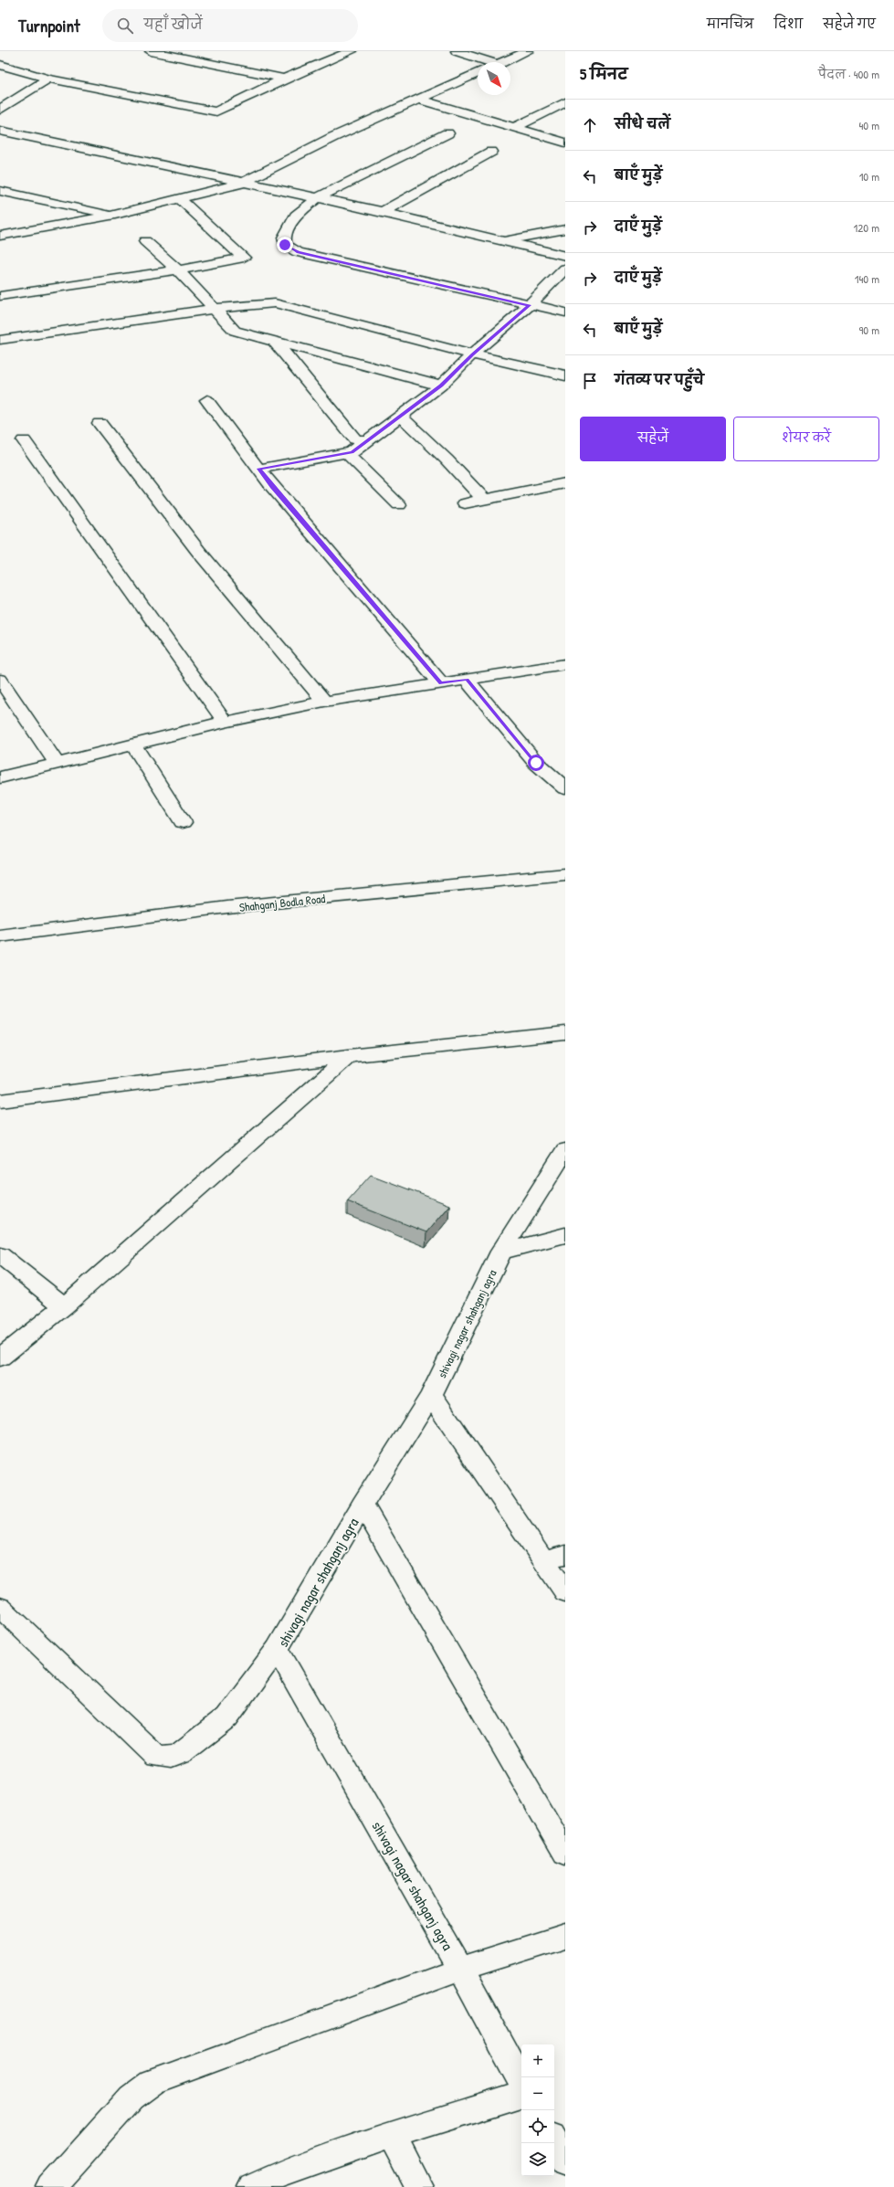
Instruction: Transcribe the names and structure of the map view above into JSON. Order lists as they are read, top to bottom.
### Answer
{
  "streets": {
    "street": ["Shahganj Bodla Road", "shivagi nagar shahganj agra"]
  },
  "north": "bottom right",
  "page": {
    "header": "Turnpoint",
    "search": "यहाँ खोजें",
    "nav": ["मानचित्र", "दिशा", "सहेजे गए"],
    "heading": ["5 मिनट", "पैदल · 400 m"],
    "list": [
      ["सीधे चलें", "40 m"],
      ["बाएँ मुड़ें", "10 m"],
      ["दाएँ मुड़ें", "120 m"],
      ["दाएँ मुड़ें", "140 m"],
      ["बाएँ मुड़ें", "90 m"],
      "गंतव्य पर पहुँचे"
    ],
    "buttons": ["सहेजें", "शेयर करें"],
    "map_buttons": ["+", "−"]
  }
}
